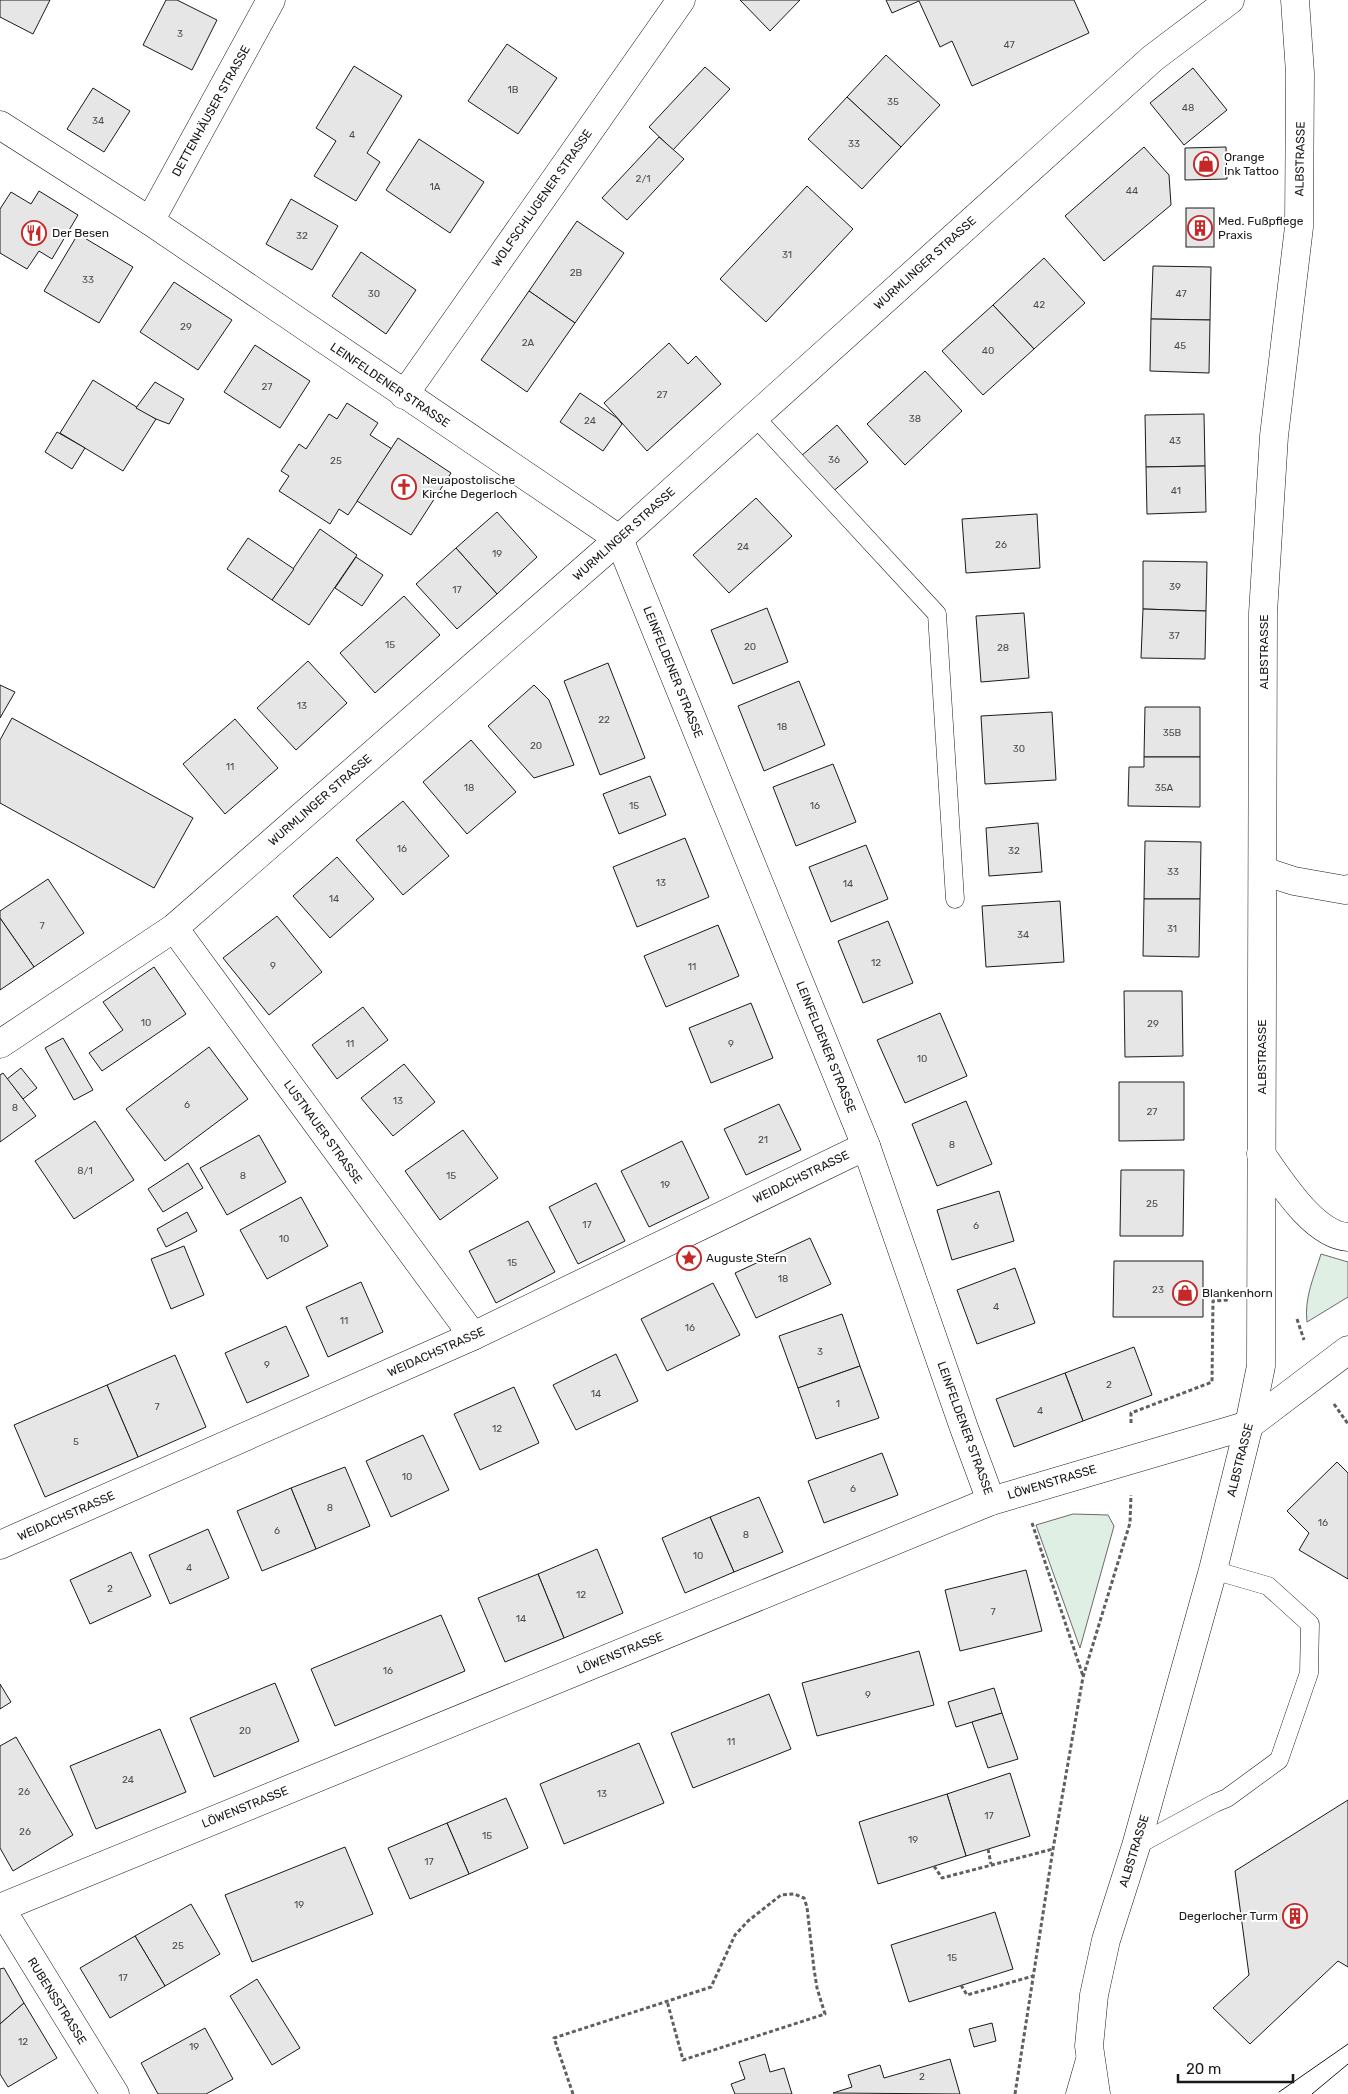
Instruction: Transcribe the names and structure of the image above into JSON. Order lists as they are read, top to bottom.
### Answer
{
  "streets": {
    "street": [
      "DETTENHÄUSER STRASSE",
      "ALBSTRASSE",
      "WOLFSCHLUGENER STRASSE",
      "WURMLINGER STRASSE",
      "LEINFELDENER STRASSE",
      "LUSTNAUER STRASSE",
      "WEIDACHSTRASSE",
      "LÖWENSTRASSE",
      "RUBENSSTRASSE"
    ]
  },
  "crossings": [
    ["DETTENHÄUSER STRASSE", "LEINFELDENER STRASSE"],
    ["ALBSTRASSE", "LÖWENSTRASSE"],
    ["WOLFSCHLUGENER STRASSE", "LEINFELDENER STRASSE"],
    ["WURMLINGER STRASSE", "LEINFELDENER STRASSE"],
    ["WURMLINGER STRASSE", "LUSTNAUER STRASSE"],
    ["LEINFELDENER STRASSE", "WEIDACHSTRASSE"],
    ["LEINFELDENER STRASSE", "LÖWENSTRASSE"],
    ["LUSTNAUER STRASSE", "WEIDACHSTRASSE"],
    ["LÖWENSTRASSE", "RUBENSSTRASSE"]
  ],
  "places": {
    "shop": ["Orange Ink Tattoo", "Blankenhorn"],
    "building": ["Med. Fußpflege Praxis", "Degerlocher Turm"],
    "restaurant": ["Der Besen"],
    "church": ["Neuapostolische Kirche Degerloch"],
    "place": ["Auguste Stern"]
  },
  "house_numbers": [
    "3",
    "47",
    "1B",
    "35",
    "48",
    "34",
    "4",
    "33",
    "2/1",
    "1A",
    "44",
    "32",
    "31",
    "2B",
    "33",
    "30",
    "47",
    "42",
    "29",
    "2A",
    "45",
    "40",
    "27",
    "27",
    "38",
    "24",
    "43",
    "36",
    "25",
    "41",
    "26",
    "24",
    "19",
    "39",
    "17",
    "37",
    "15",
    "20",
    "28",
    "13",
    "22",
    "18",
    "35B",
    "20",
    "30",
    "11",
    "18",
    "35A",
    "15",
    "16",
    "16",
    "32",
    "33",
    "13",
    "14",
    "14",
    "7",
    "31",
    "34",
    "12",
    "9",
    "11",
    "10",
    "29",
    "11",
    "9",
    "10",
    "13",
    "6",
    "8",
    "27",
    "21",
    "8",
    "8/1",
    "8",
    "15",
    "19",
    "25",
    "17",
    "6",
    "10",
    "15",
    "18",
    "23",
    "4",
    "11",
    "16",
    "3",
    "9",
    "2",
    "14",
    "1",
    "7",
    "4",
    "12",
    "5",
    "10",
    "6",
    "8",
    "16",
    "6",
    "8",
    "10",
    "4",
    "2",
    "12",
    "7",
    "14",
    "16",
    "9",
    "20",
    "11",
    "24",
    "26",
    "13",
    "17",
    "26",
    "15",
    "19",
    "17",
    "19",
    "25",
    "15",
    "17",
    "12",
    "19",
    "2"
  ],
  "scale_bar": "20 m"
}
